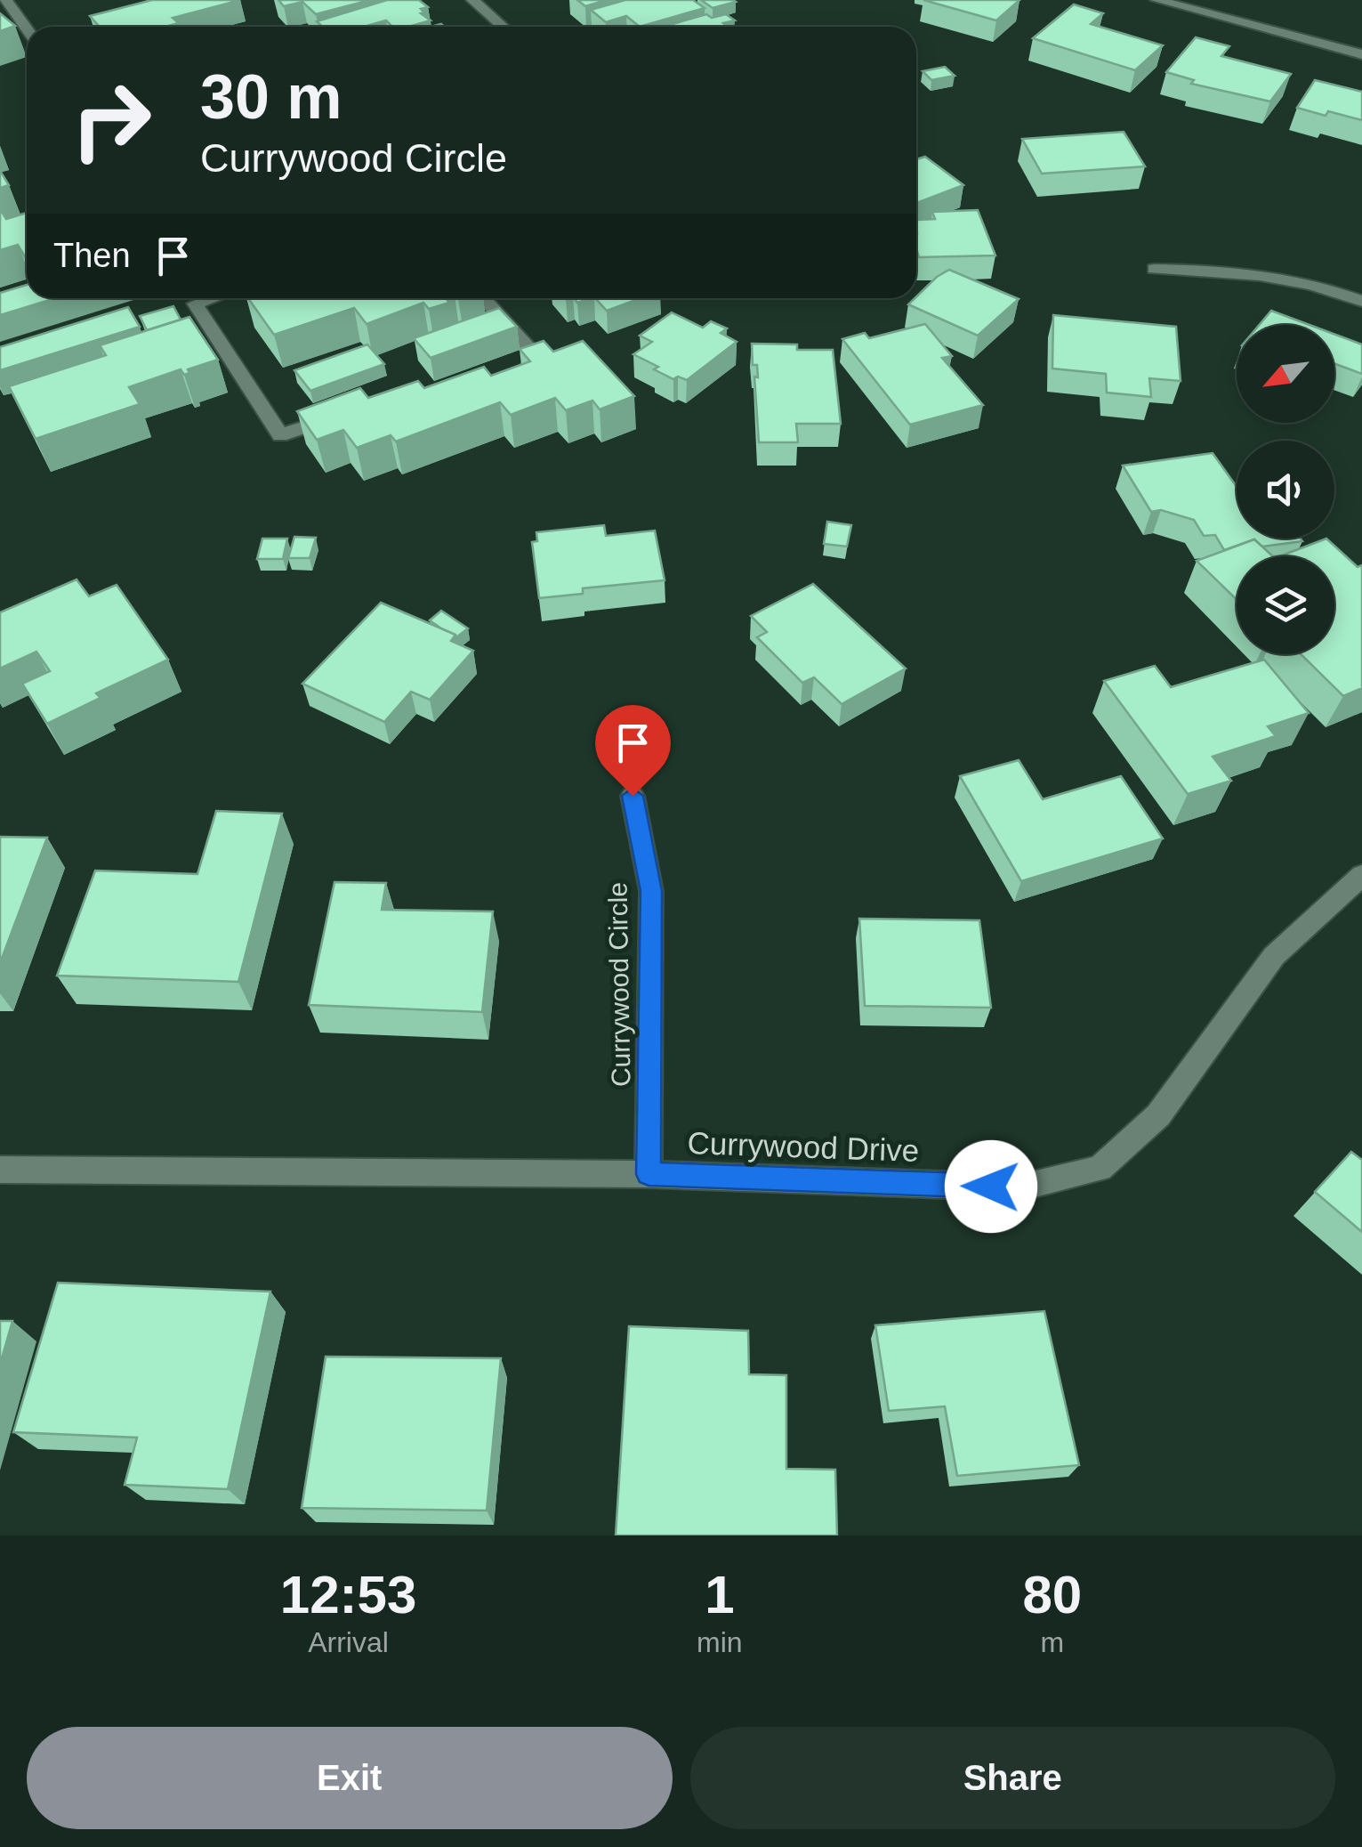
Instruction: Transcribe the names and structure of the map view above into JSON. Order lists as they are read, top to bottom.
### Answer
{
  "streets": {
    "street": ["Currywood Circle", "Currywood Drive"]
  },
  "crossings": [
    ["Currywood Circle", "Currywood Drive"]
  ],
  "north": "bottom left",
  "page": {
    "turn": ["30 m", "Currywood Circle"],
    "then": "Then",
    "eta": [
      "12:53",
      "Arrival",
      "1",
      "min",
      "80",
      "m"
    ],
    "buttons": ["Exit", "Share"]
  }
}
